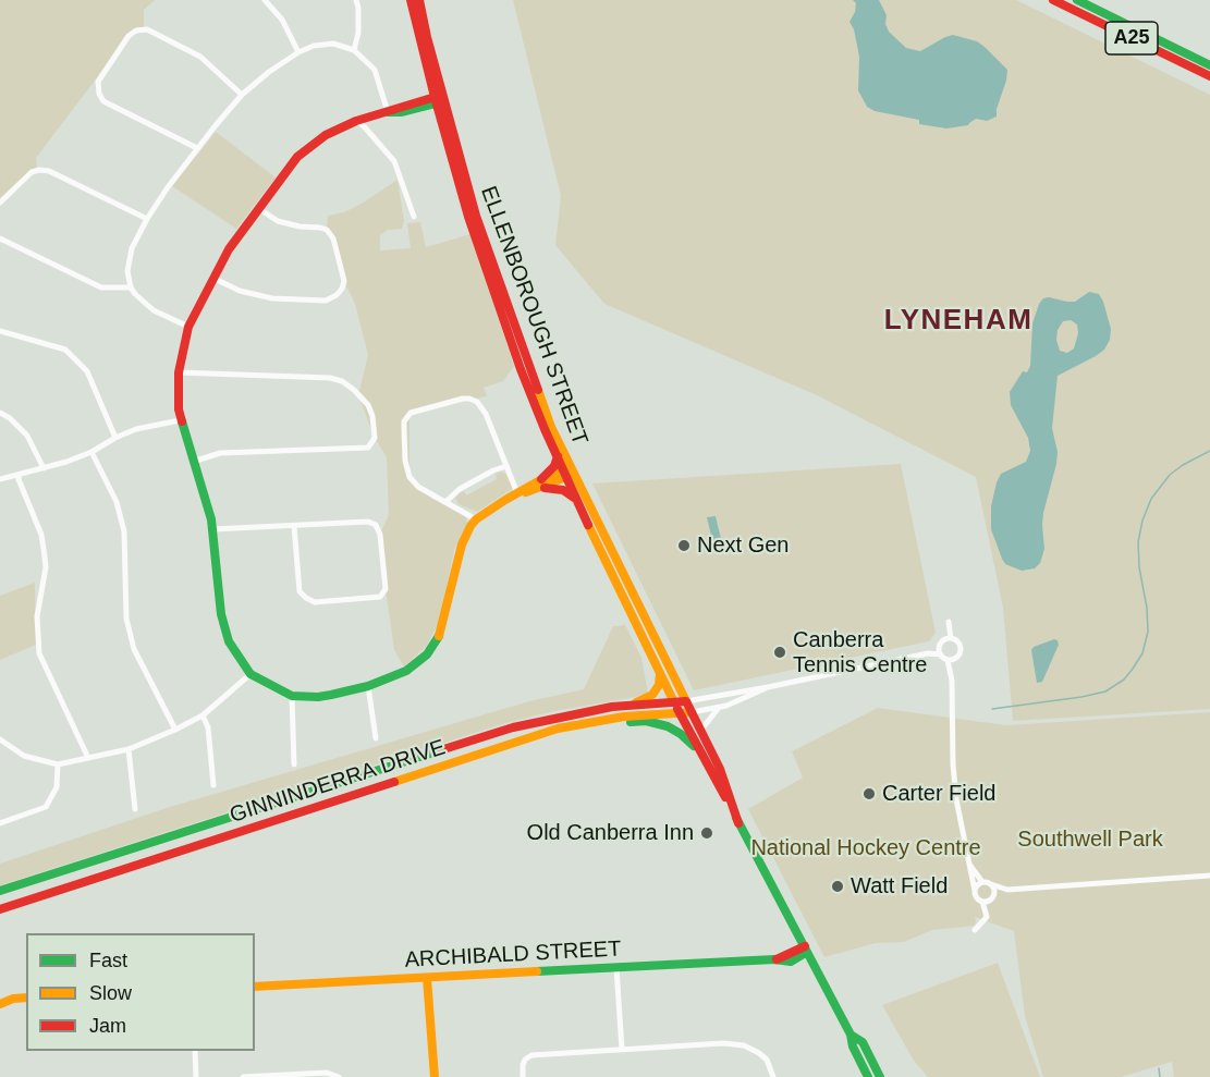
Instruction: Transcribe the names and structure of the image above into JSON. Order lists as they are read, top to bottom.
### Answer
{
  "streets": {
    "main road": [
      "A25",
      "ELLENBOROUGH STREET",
      "GINNINDERRA DRIVE",
      "ARCHIBALD STREET"
    ]
  },
  "crossings": [
    ["ELLENBOROUGH STREET", "GINNINDERRA DRIVE"]
  ],
  "districts": ["LYNEHAM"],
  "parks": ["Southwell Park", "National Hockey Centre"],
  "places": [
    "Next Gen",
    "Canberra Tennis Centre",
    "Carter Field",
    "Old Canberra Inn",
    "Watt Field"
  ],
  "legend": ["Fast", "Slow", "Jam"]
}
